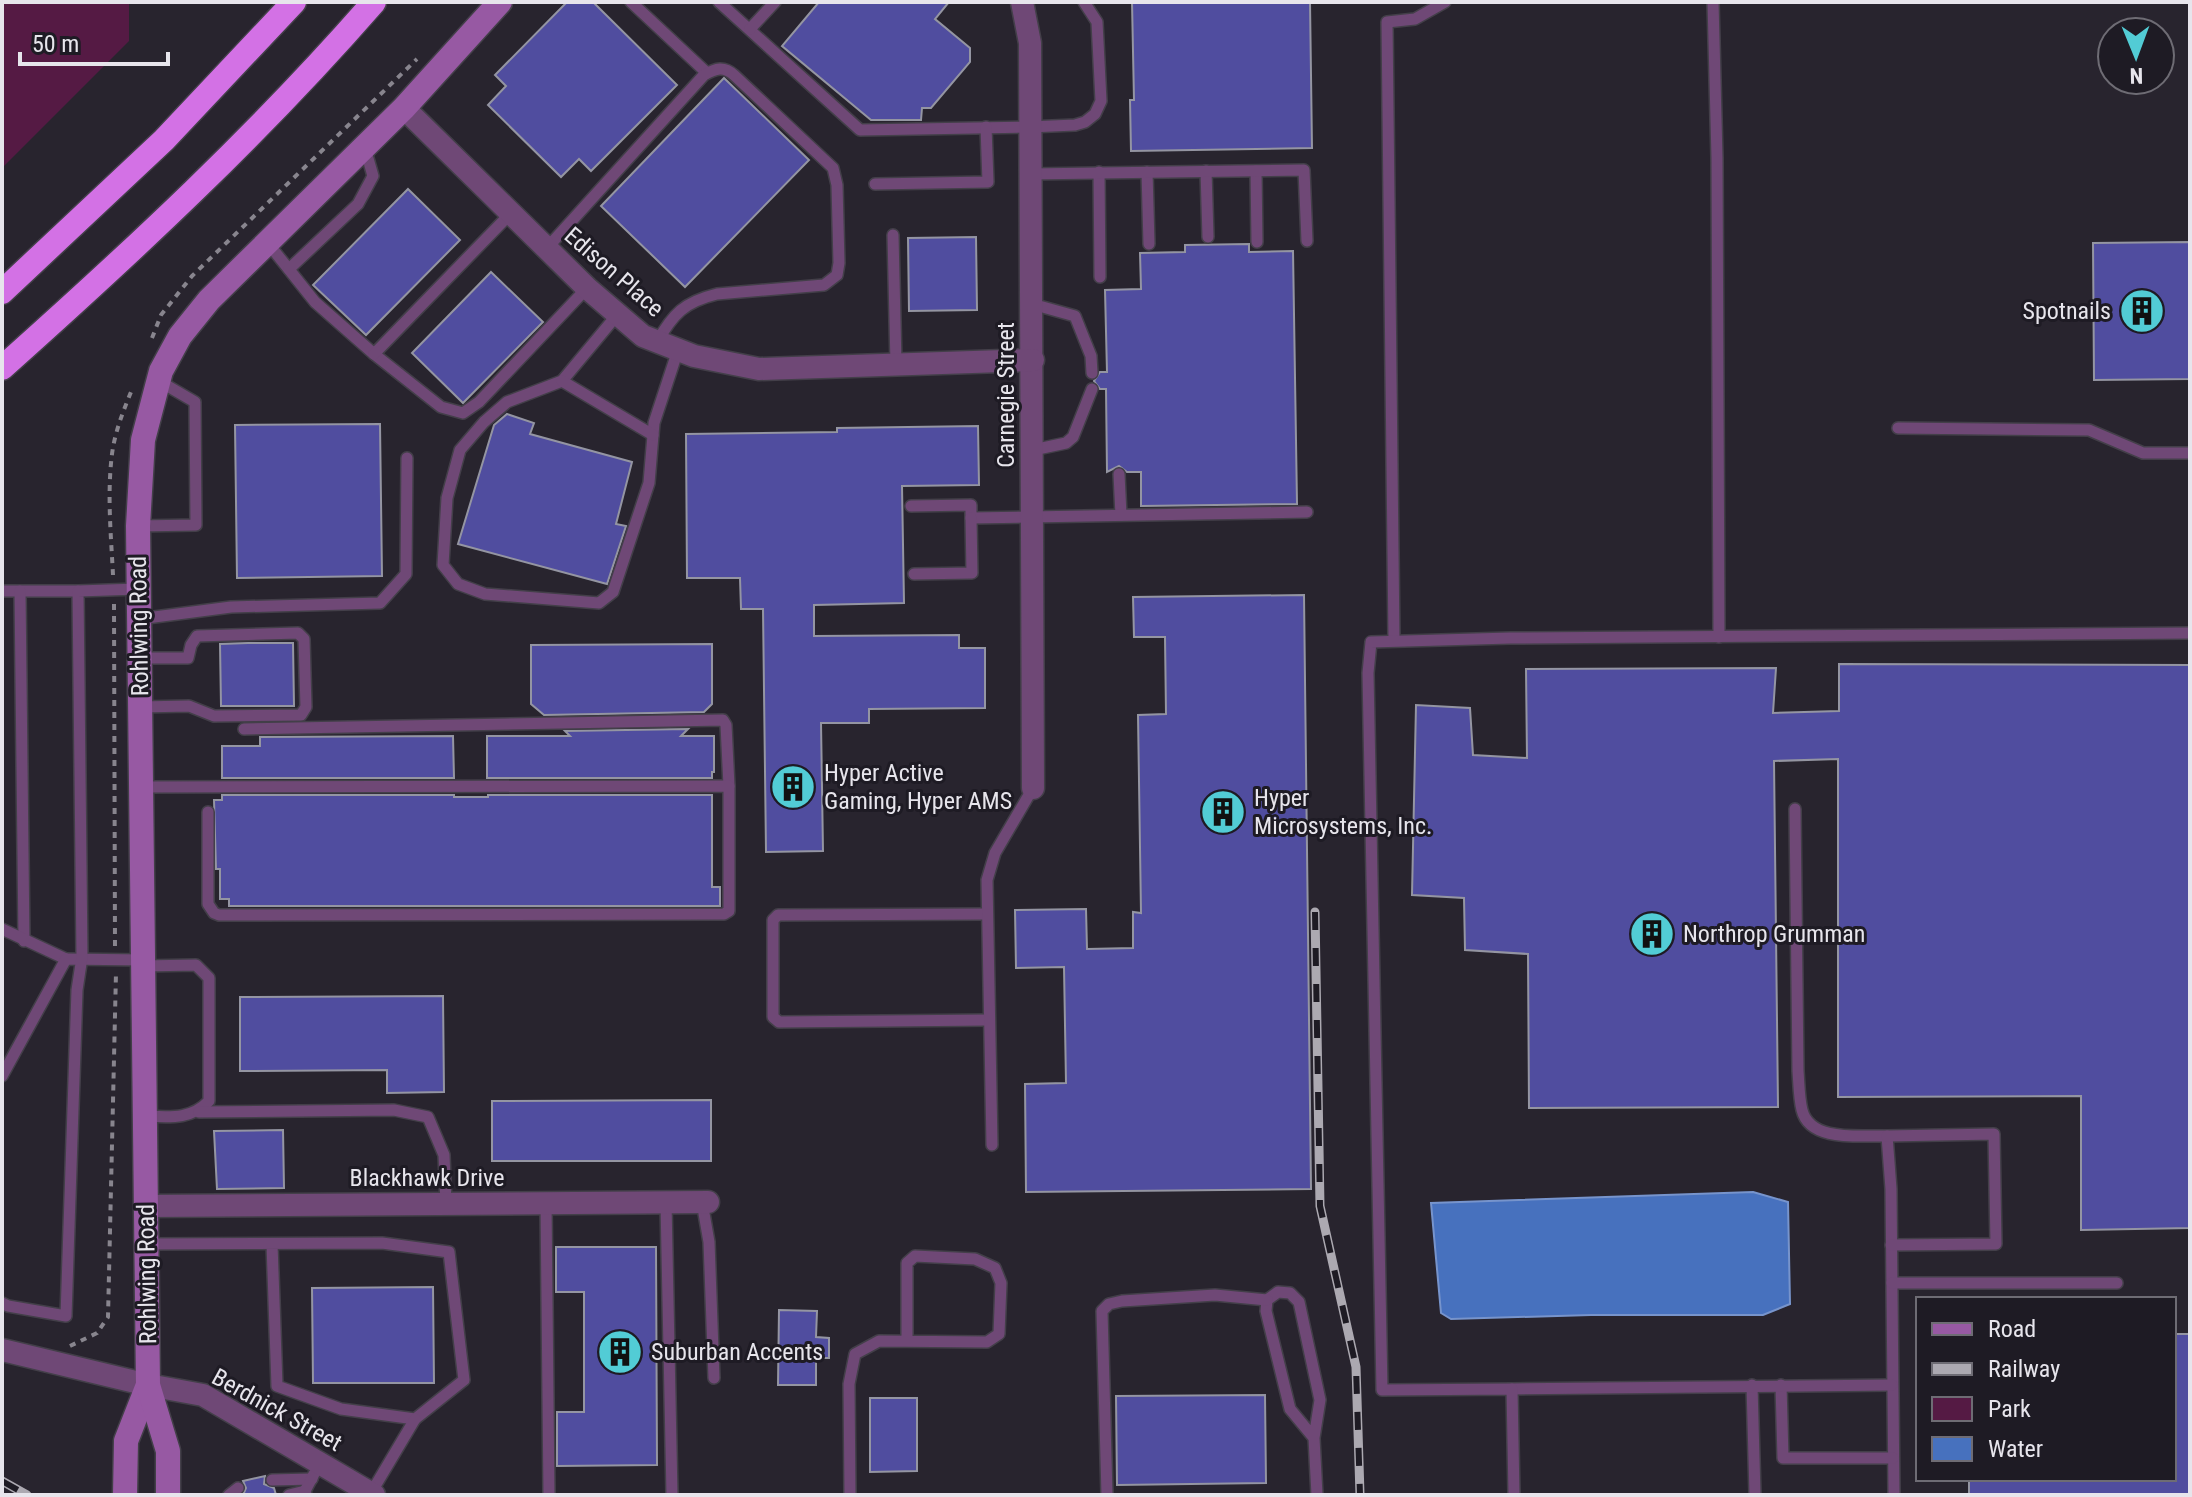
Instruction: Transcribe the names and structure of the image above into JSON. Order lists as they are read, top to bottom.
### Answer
{
  "streets": {
    "main road": ["Rohlwing Road"],
    "street": [
      "Edison Place",
      "Carnegie Street",
      "Blackhawk Drive",
      "Berdnick Street"
    ]
  },
  "crossings": [
    ["Edison Place", "Carnegie Street"],
    ["Edison Place", "Rohlwing Road"],
    ["Rohlwing Road", "Blackhawk Drive"],
    ["Rohlwing Road", "Berdnick Street"]
  ],
  "places": {
    "building": [
      "Spotnails",
      "Hyper Active Gaming, Hyper AMS",
      "Hyper Microsystems, Inc.",
      "Northrop Grumman",
      "Suburban Accents"
    ]
  },
  "legend": [
    "Road",
    "Railway",
    "Park",
    "Water"
  ],
  "scale_bar": "50 m",
  "north": "bottom"
}
